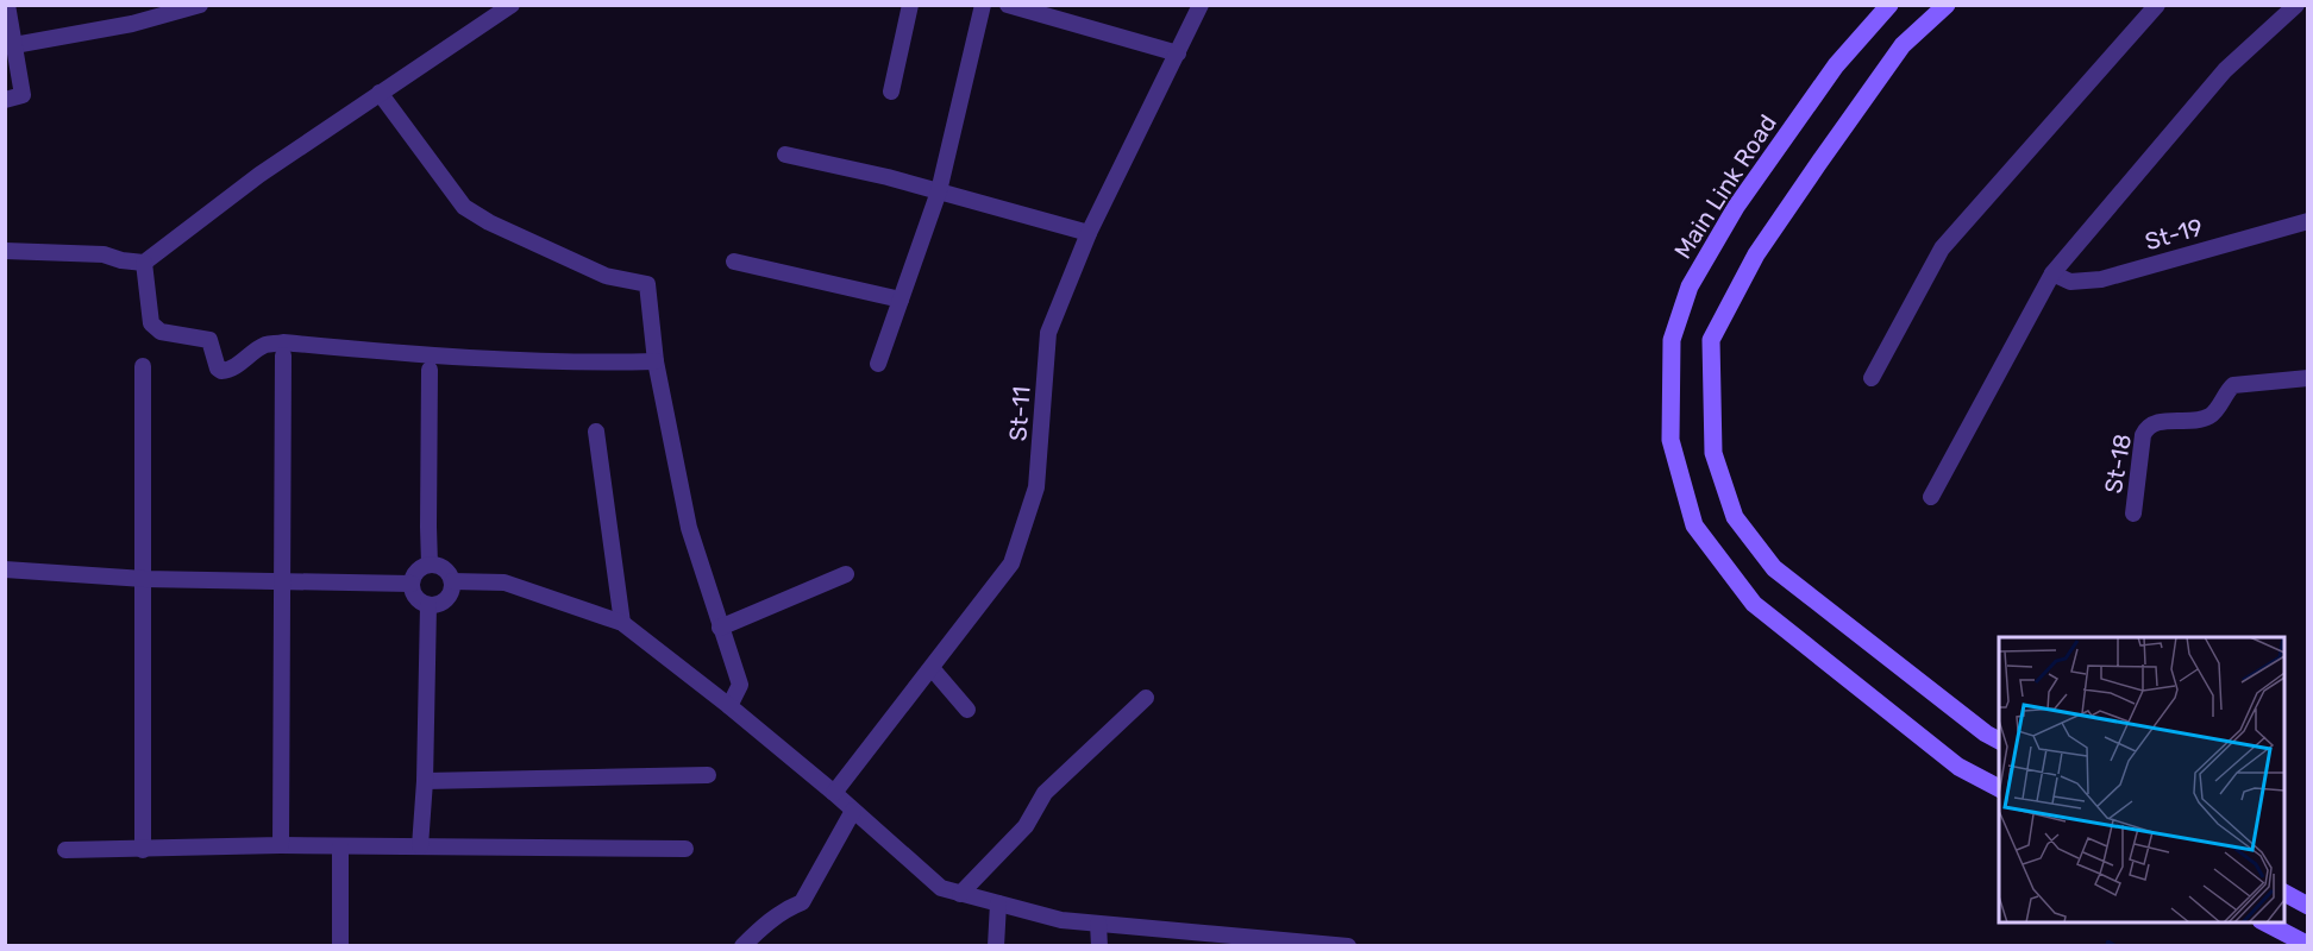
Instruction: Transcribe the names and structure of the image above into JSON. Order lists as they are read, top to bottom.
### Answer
{
  "streets": {
    "street": [
      "Main Link Road",
      "St-19",
      "St-11",
      "St-18"
    ]
  }
}
